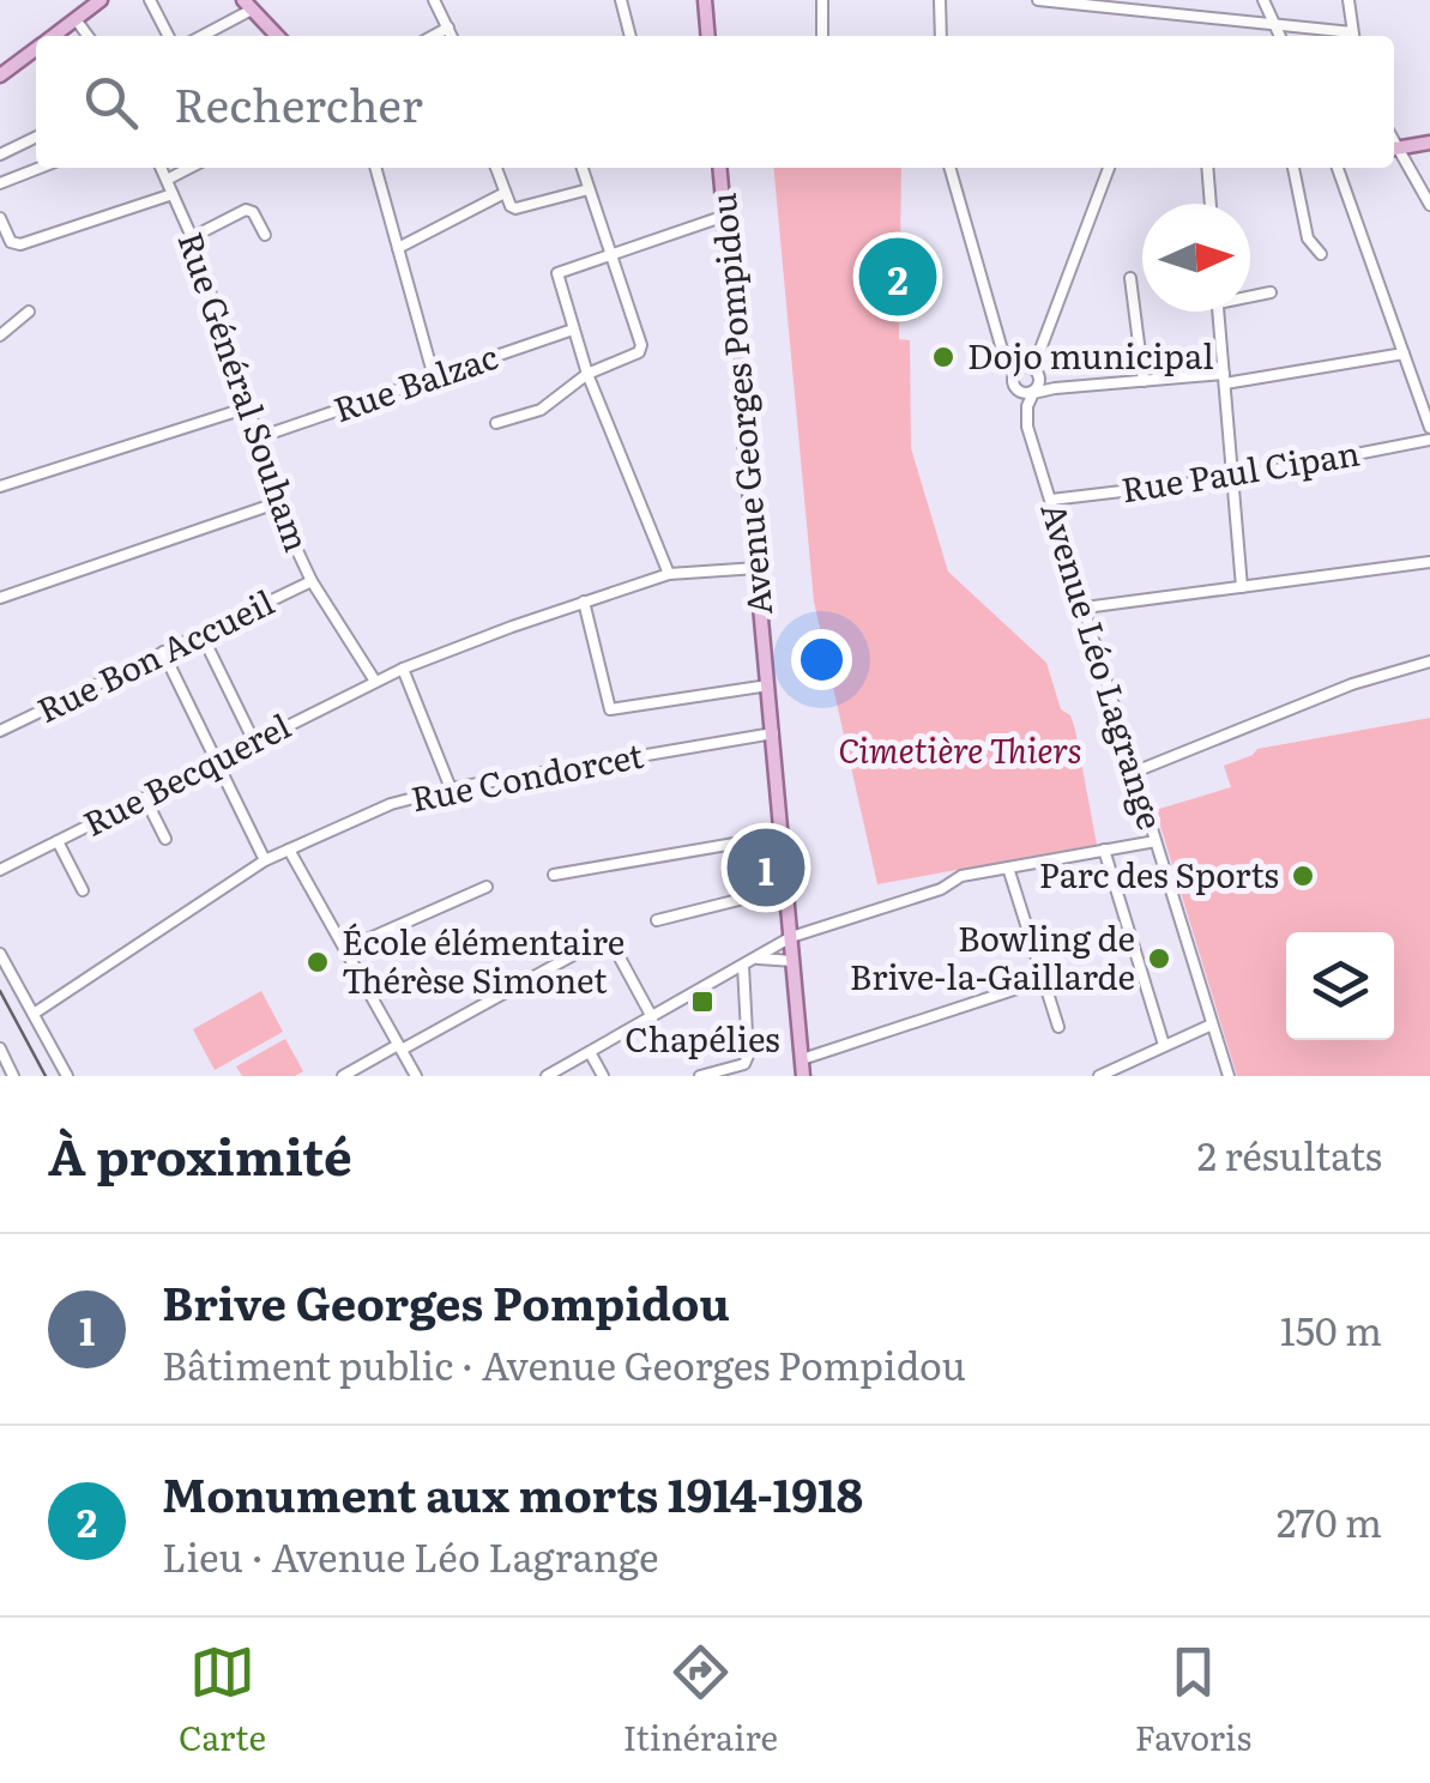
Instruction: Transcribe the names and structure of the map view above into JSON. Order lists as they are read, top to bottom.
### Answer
{
  "streets": {
    "main road": ["Avenue Georges Pompidou"],
    "street": [
      "Rue Balzac",
      "Rue Général Souham",
      "Rue Paul Cipan",
      "Rue Bon Accueil",
      "Avenue Léo Lagrange",
      "Rue Becquerel",
      "Rue Condorcet"
    ]
  },
  "crossings": [
    ["Rue Balzac", "Rue Général Souham"],
    ["Rue Général Souham", "Rue Bon Accueil"],
    ["Rue Général Souham", "Rue Becquerel"],
    ["Avenue Georges Pompidou", "Rue Becquerel"],
    ["Avenue Georges Pompidou", "Rue Condorcet"],
    ["Rue Paul Cipan", "Avenue Léo Lagrange"]
  ],
  "parks": ["Cimetière Thiers"],
  "places": {
    "other": [
      "Dojo municipal",
      "Parc des Sports",
      "Bowling de Brive-la-Gaillarde",
      "École élémentaire Thérèse Simonet"
    ],
    "transit": ["Chapélies"]
  },
  "north": "right",
  "page": {
    "search": "Rechercher",
    "pins": ["2", "1"],
    "heading": ["À proximité", "2 résultats"],
    "list": [
      {
        "mark": "1",
        "name": "Brive Georges Pompidou",
        "note": "Bâtiment public · Avenue Georges Pompidou",
        "value": "150 m"
      },
      {
        "mark": "2",
        "name": "Monument aux morts 1914-1918",
        "note": "Lieu · Avenue Léo Lagrange",
        "value": "270 m"
      }
    ],
    "nav": ["Carte", "Itinéraire", "Favoris"]
  }
}
